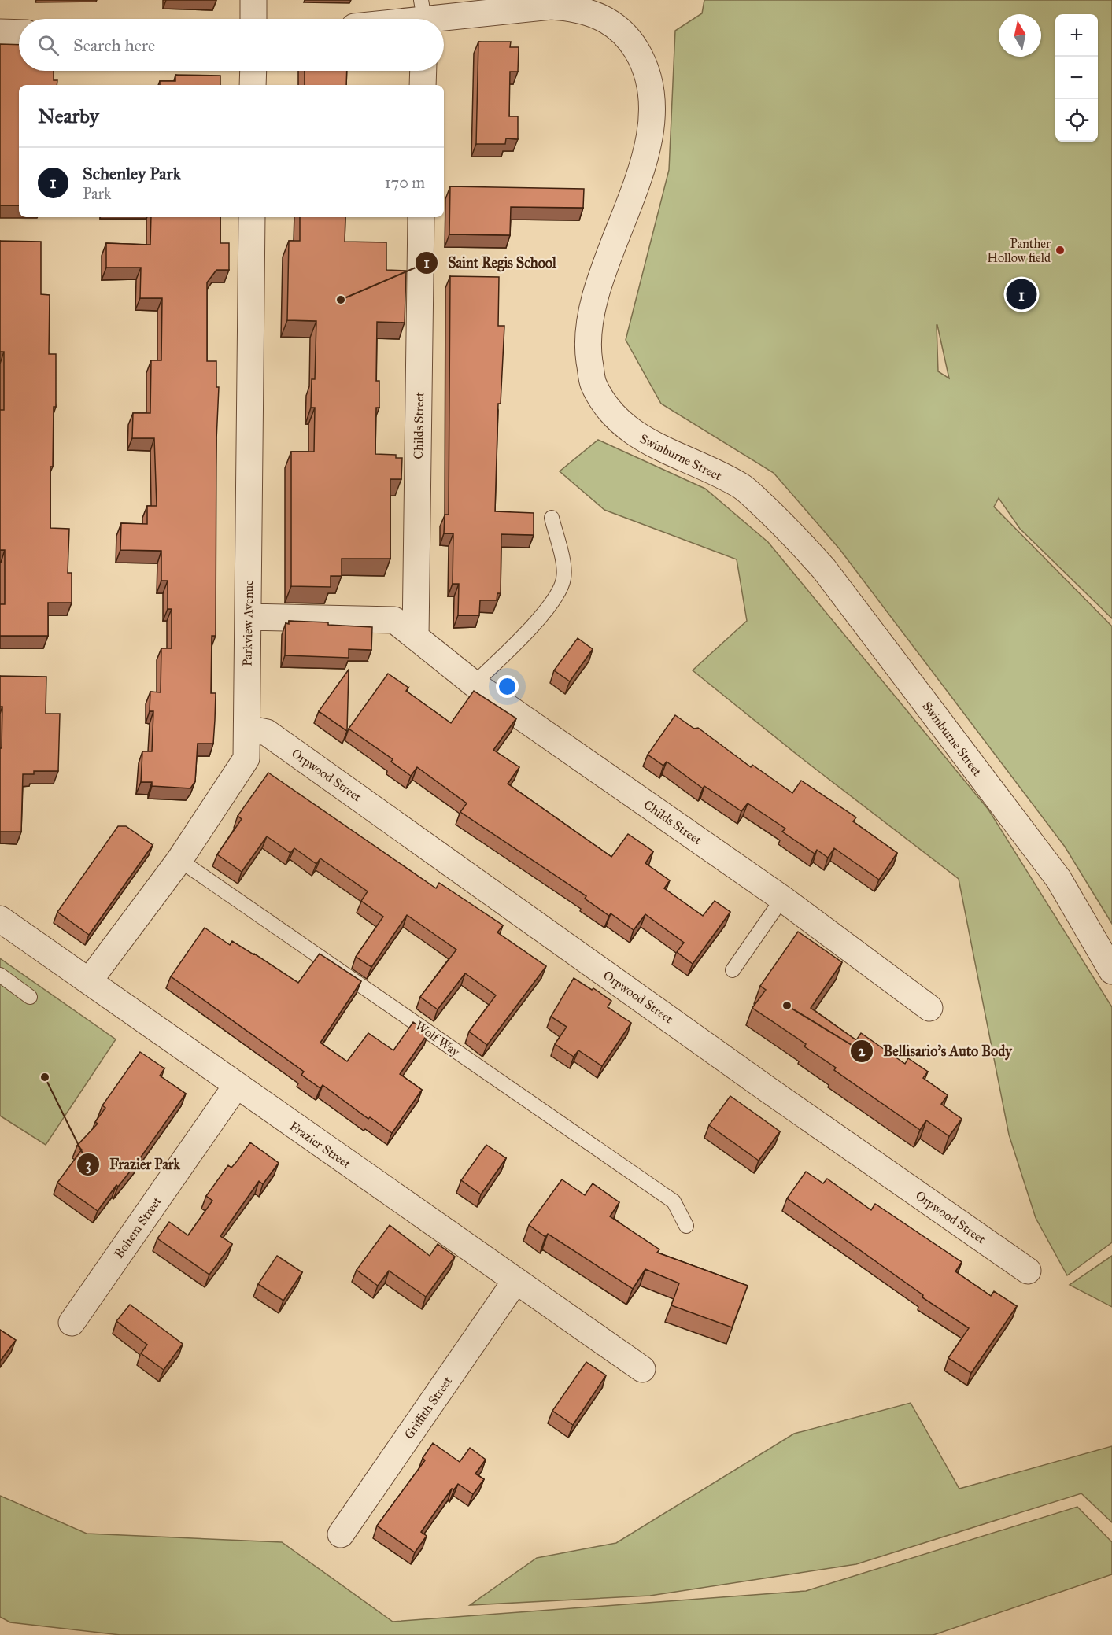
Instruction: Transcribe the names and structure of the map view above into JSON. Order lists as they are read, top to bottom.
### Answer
{
  "streets": {
    "street": [
      "Childs Street",
      "Swinburne Street",
      "Parkview Avenue",
      "Orpwood Street",
      "Frazier Street",
      "Bohem Street",
      "Griffith Street"
    ],
    "lane": ["Wolf Way"]
  },
  "crossings": [
    ["Childs Street", "Parkview Avenue"],
    ["Parkview Avenue", "Orpwood Street"],
    ["Parkview Avenue", "Wolf Way"],
    ["Parkview Avenue", "Frazier Street"],
    ["Frazier Street", "Bohem Street"],
    ["Frazier Street", "Griffith Street"]
  ],
  "places": [
    "Panther Hollow field",
    "Saint Regis School",
    "Bellisario's Auto Body",
    "Frazier Park"
  ],
  "north": "top",
  "page": {
    "map_buttons": ["+", "−"],
    "search": "Search here",
    "heading": "Nearby",
    "list": [
      {
        "mark": "1",
        "name": "Schenley Park",
        "note": "Park",
        "value": "170 m"
      }
    ],
    "pins": "1"
  }
}
